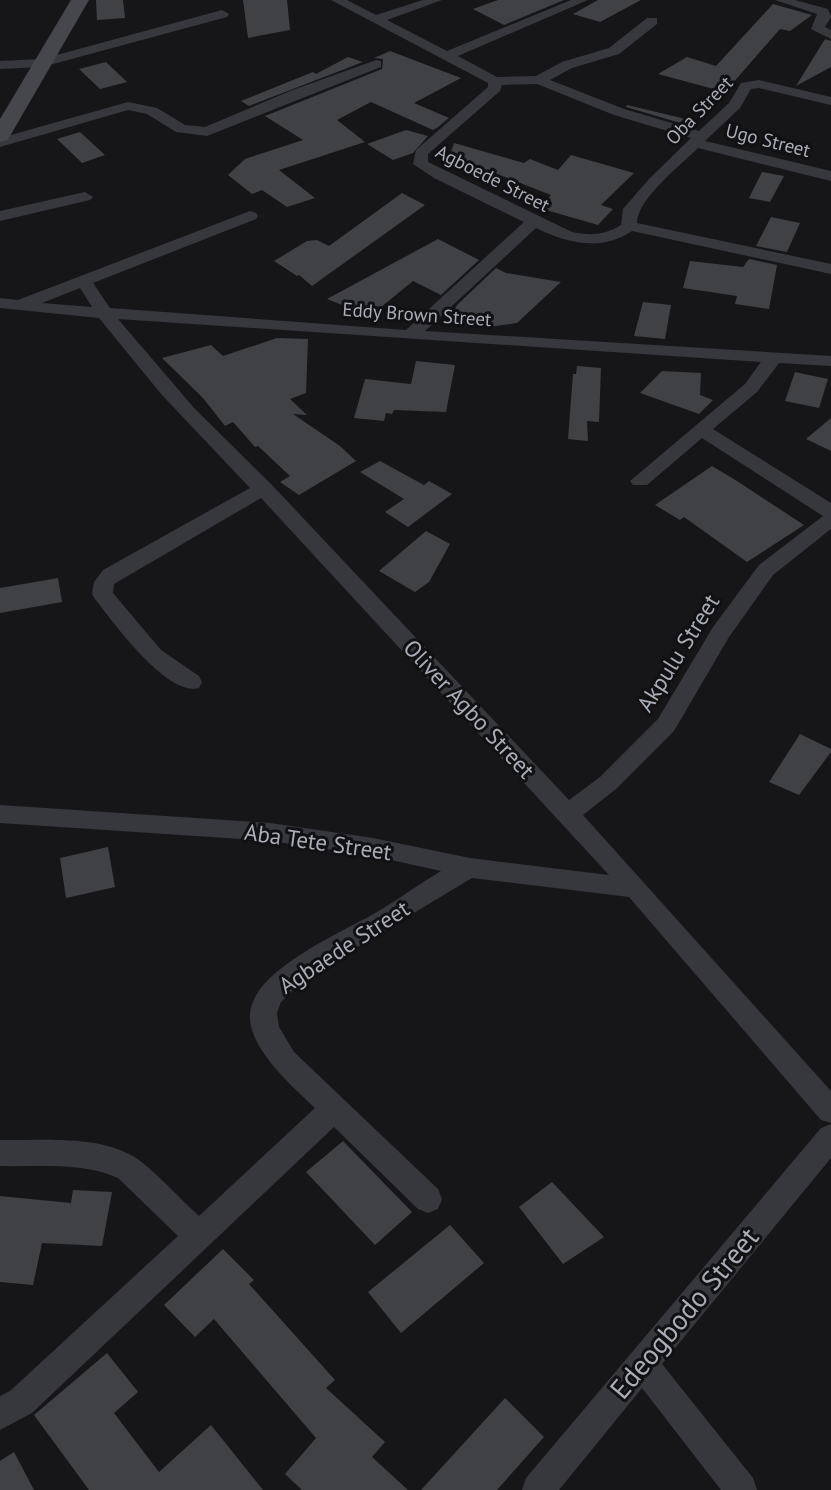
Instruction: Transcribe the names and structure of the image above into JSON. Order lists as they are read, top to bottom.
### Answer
{
  "streets": {
    "street": [
      "Oba Street",
      "Ugo Street",
      "Agboede Street",
      "Eddy Brown Street",
      "Akpulu Street",
      "Oliver Agbo Street",
      "Aba Tete Street",
      "Agbaede Street",
      "Edeogbodo Street"
    ]
  },
  "crossings": [
    ["Oba Street", "Ugo Street"],
    ["Oba Street", "Agboede Street"],
    ["Eddy Brown Street", "Oliver Agbo Street"],
    ["Akpulu Street", "Oliver Agbo Street"],
    ["Oliver Agbo Street", "Aba Tete Street"],
    ["Aba Tete Street", "Agbaede Street"]
  ]
}
